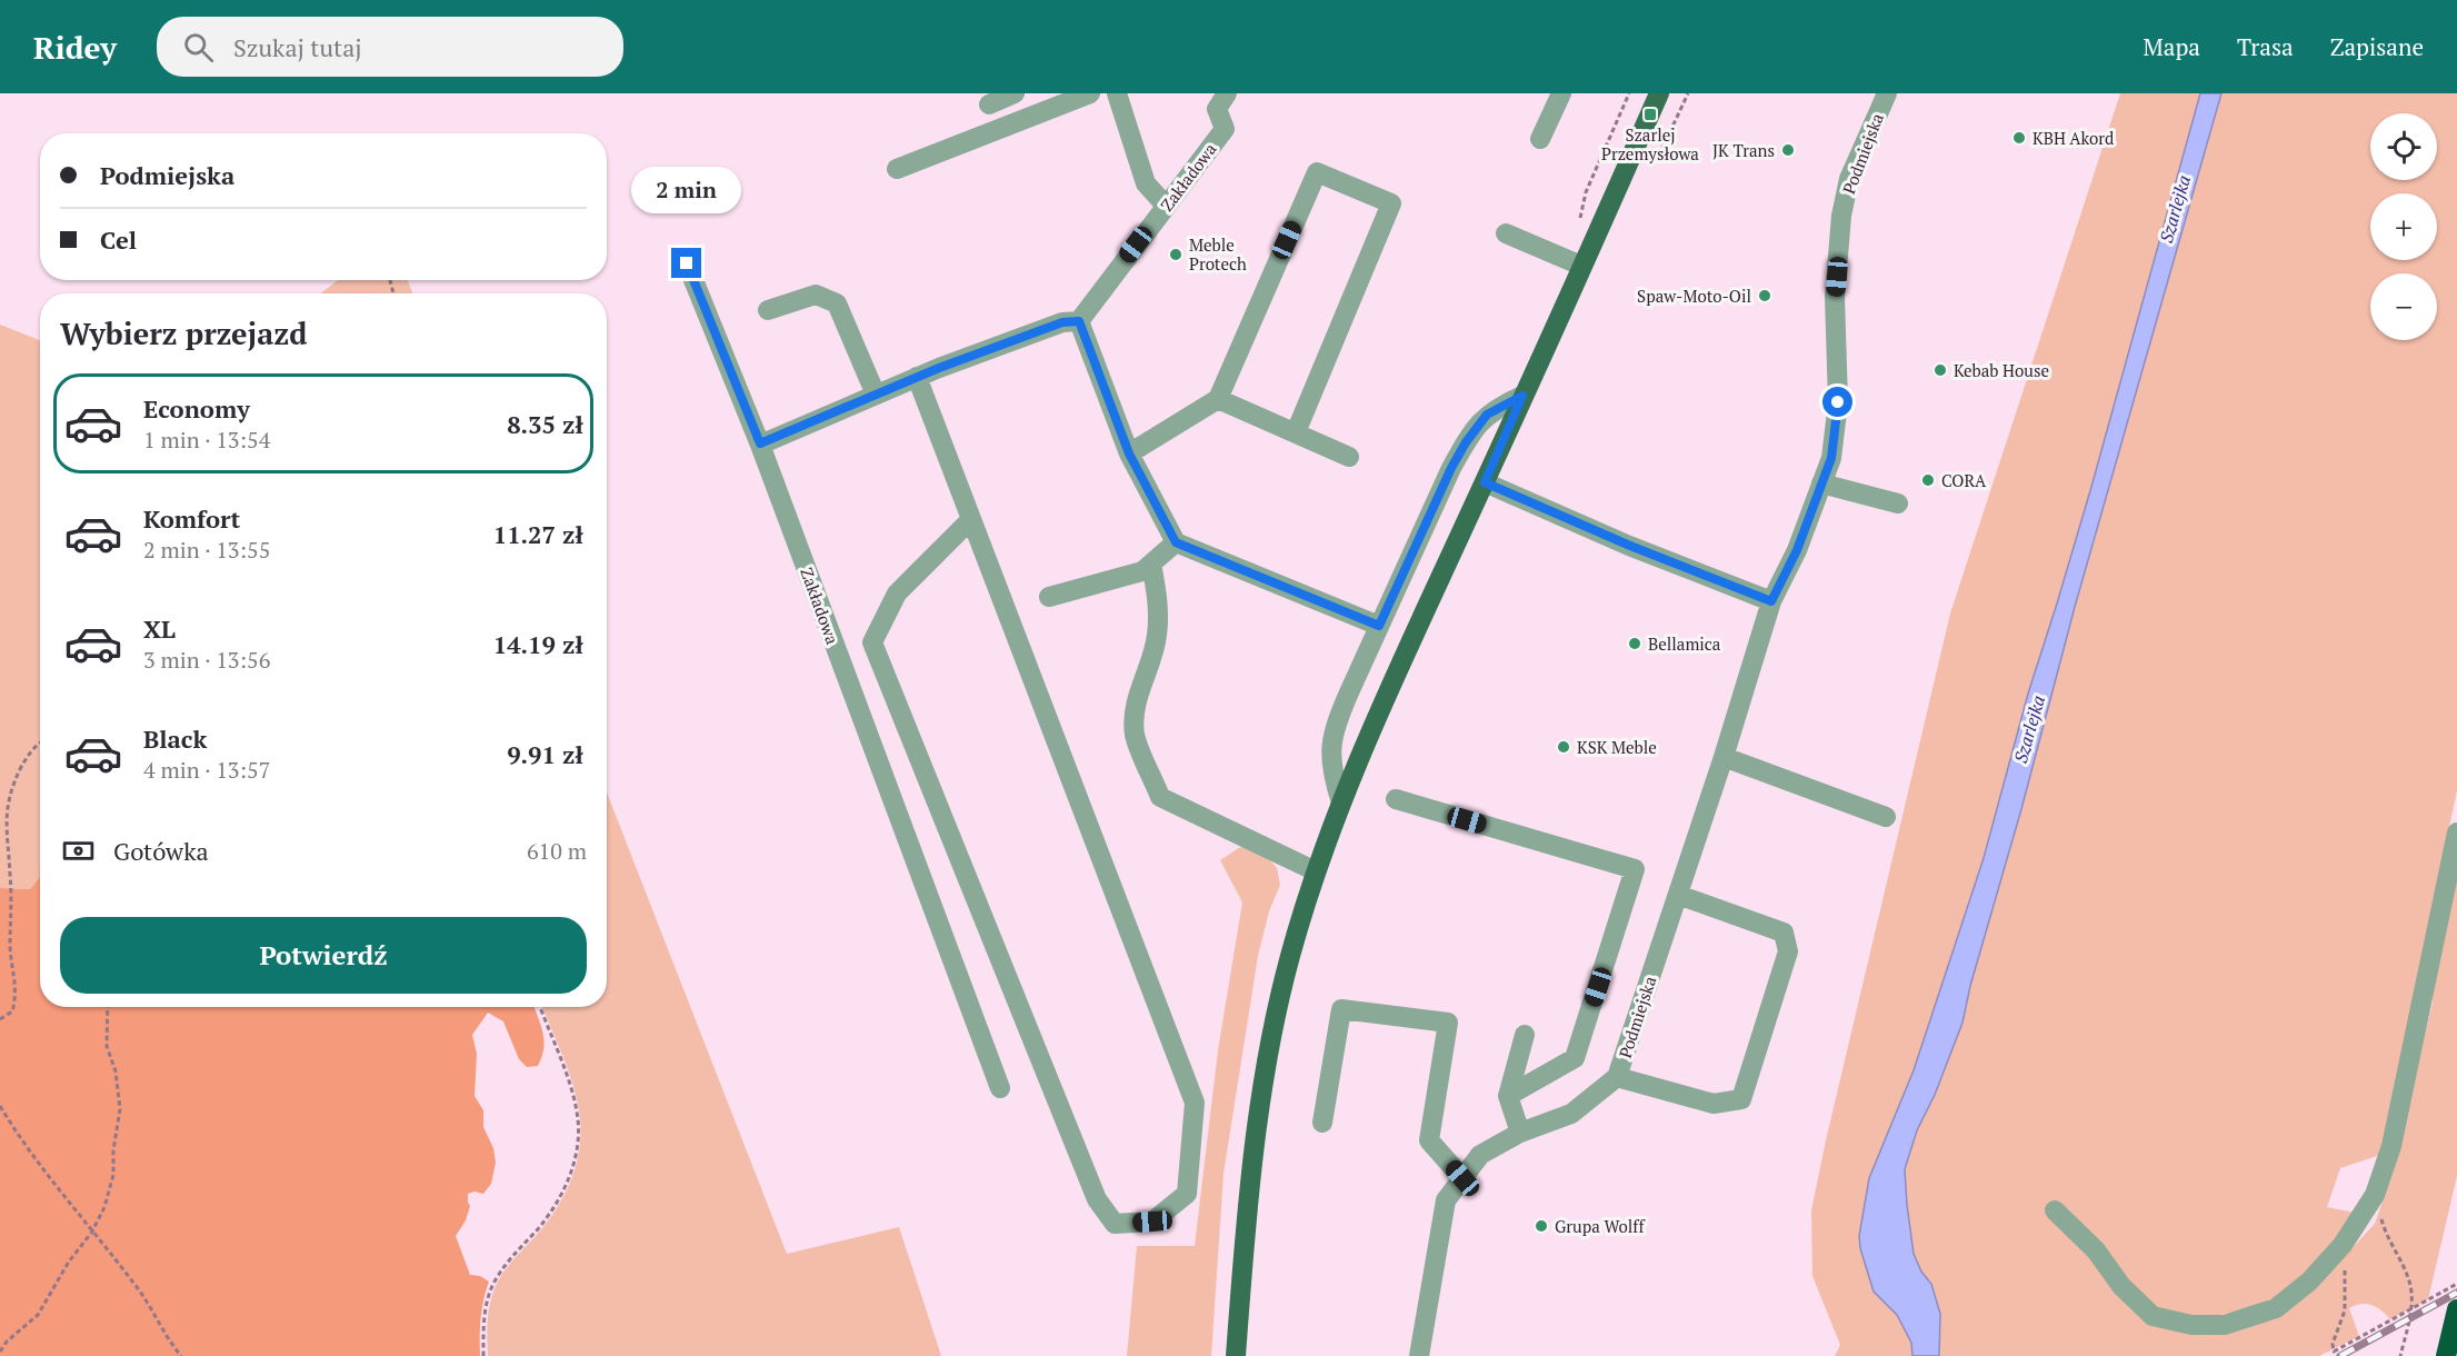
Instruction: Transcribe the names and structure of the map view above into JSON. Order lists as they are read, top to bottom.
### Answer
{
  "streets": {
    "street": ["Podmiejska", "Zakładowa"]
  },
  "water": ["Szarlejka"],
  "places": {
    "transit": ["Szarlej Przemysłowa"],
    "other": [
      "KBH Akord",
      "JK Trans",
      "Meble Protech",
      "Spaw-Moto-Oil",
      "Kebab House",
      "CORA",
      "Bellamica",
      "KSK Meble",
      "Grupa Wolff"
    ]
  },
  "page": {
    "header": "Ridey",
    "search": "Szukaj tutaj",
    "nav": ["Mapa", "Trasa", "Zapisane"],
    "map_buttons": ["+", "−"],
    "banner": ["Podmiejska", "Cel"],
    "bubble": "2 min",
    "heading": "Wybierz przejazd",
    "list": [
      {
        "name": "Economy",
        "note": "1 min · 13:54",
        "value": "8.35 zł"
      },
      {
        "name": "Komfort",
        "note": "2 min · 13:55",
        "value": "11.27 zł"
      },
      {
        "name": "XL",
        "note": "3 min · 13:56",
        "value": "14.19 zł"
      },
      {
        "name": "Black",
        "note": "4 min · 13:57",
        "value": "9.91 zł"
      }
    ],
    "pay": ["Gotówka", "610 m"],
    "buttons": "Potwierdź"
  }
}
